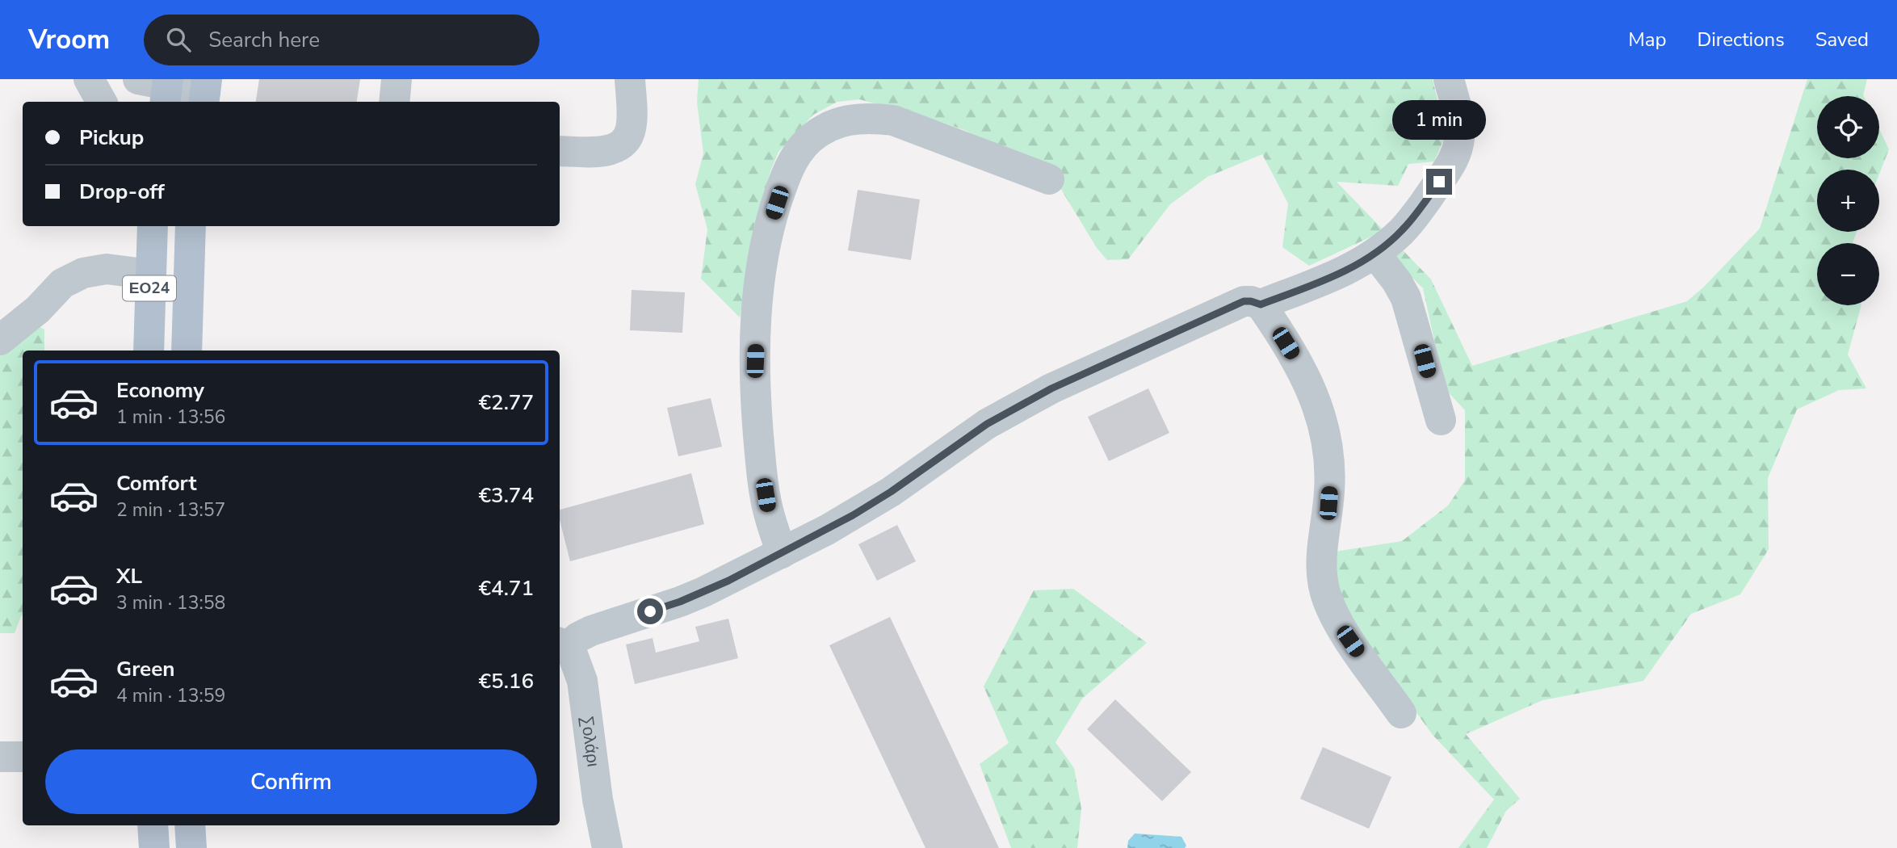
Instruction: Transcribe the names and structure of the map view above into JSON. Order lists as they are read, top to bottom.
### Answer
{
  "streets": {
    "main road": ["ΕΟ24"],
    "street": ["Σολάρι"]
  },
  "page": {
    "header": "Vroom",
    "search": "Search here",
    "nav": ["Map", "Directions", "Saved"],
    "map_buttons": ["+", "−"],
    "bubble": "1 min",
    "banner": ["Pickup", "Drop-off"],
    "list": [
      {
        "name": "Economy",
        "note": "1 min · 13:56",
        "value": "€2.77"
      },
      {
        "name": "Comfort",
        "note": "2 min · 13:57",
        "value": "€3.74"
      },
      {
        "name": "XL",
        "note": "3 min · 13:58",
        "value": "€4.71"
      },
      {
        "name": "Green",
        "note": "4 min · 13:59",
        "value": "€5.16"
      }
    ],
    "buttons": "Confirm"
  }
}
